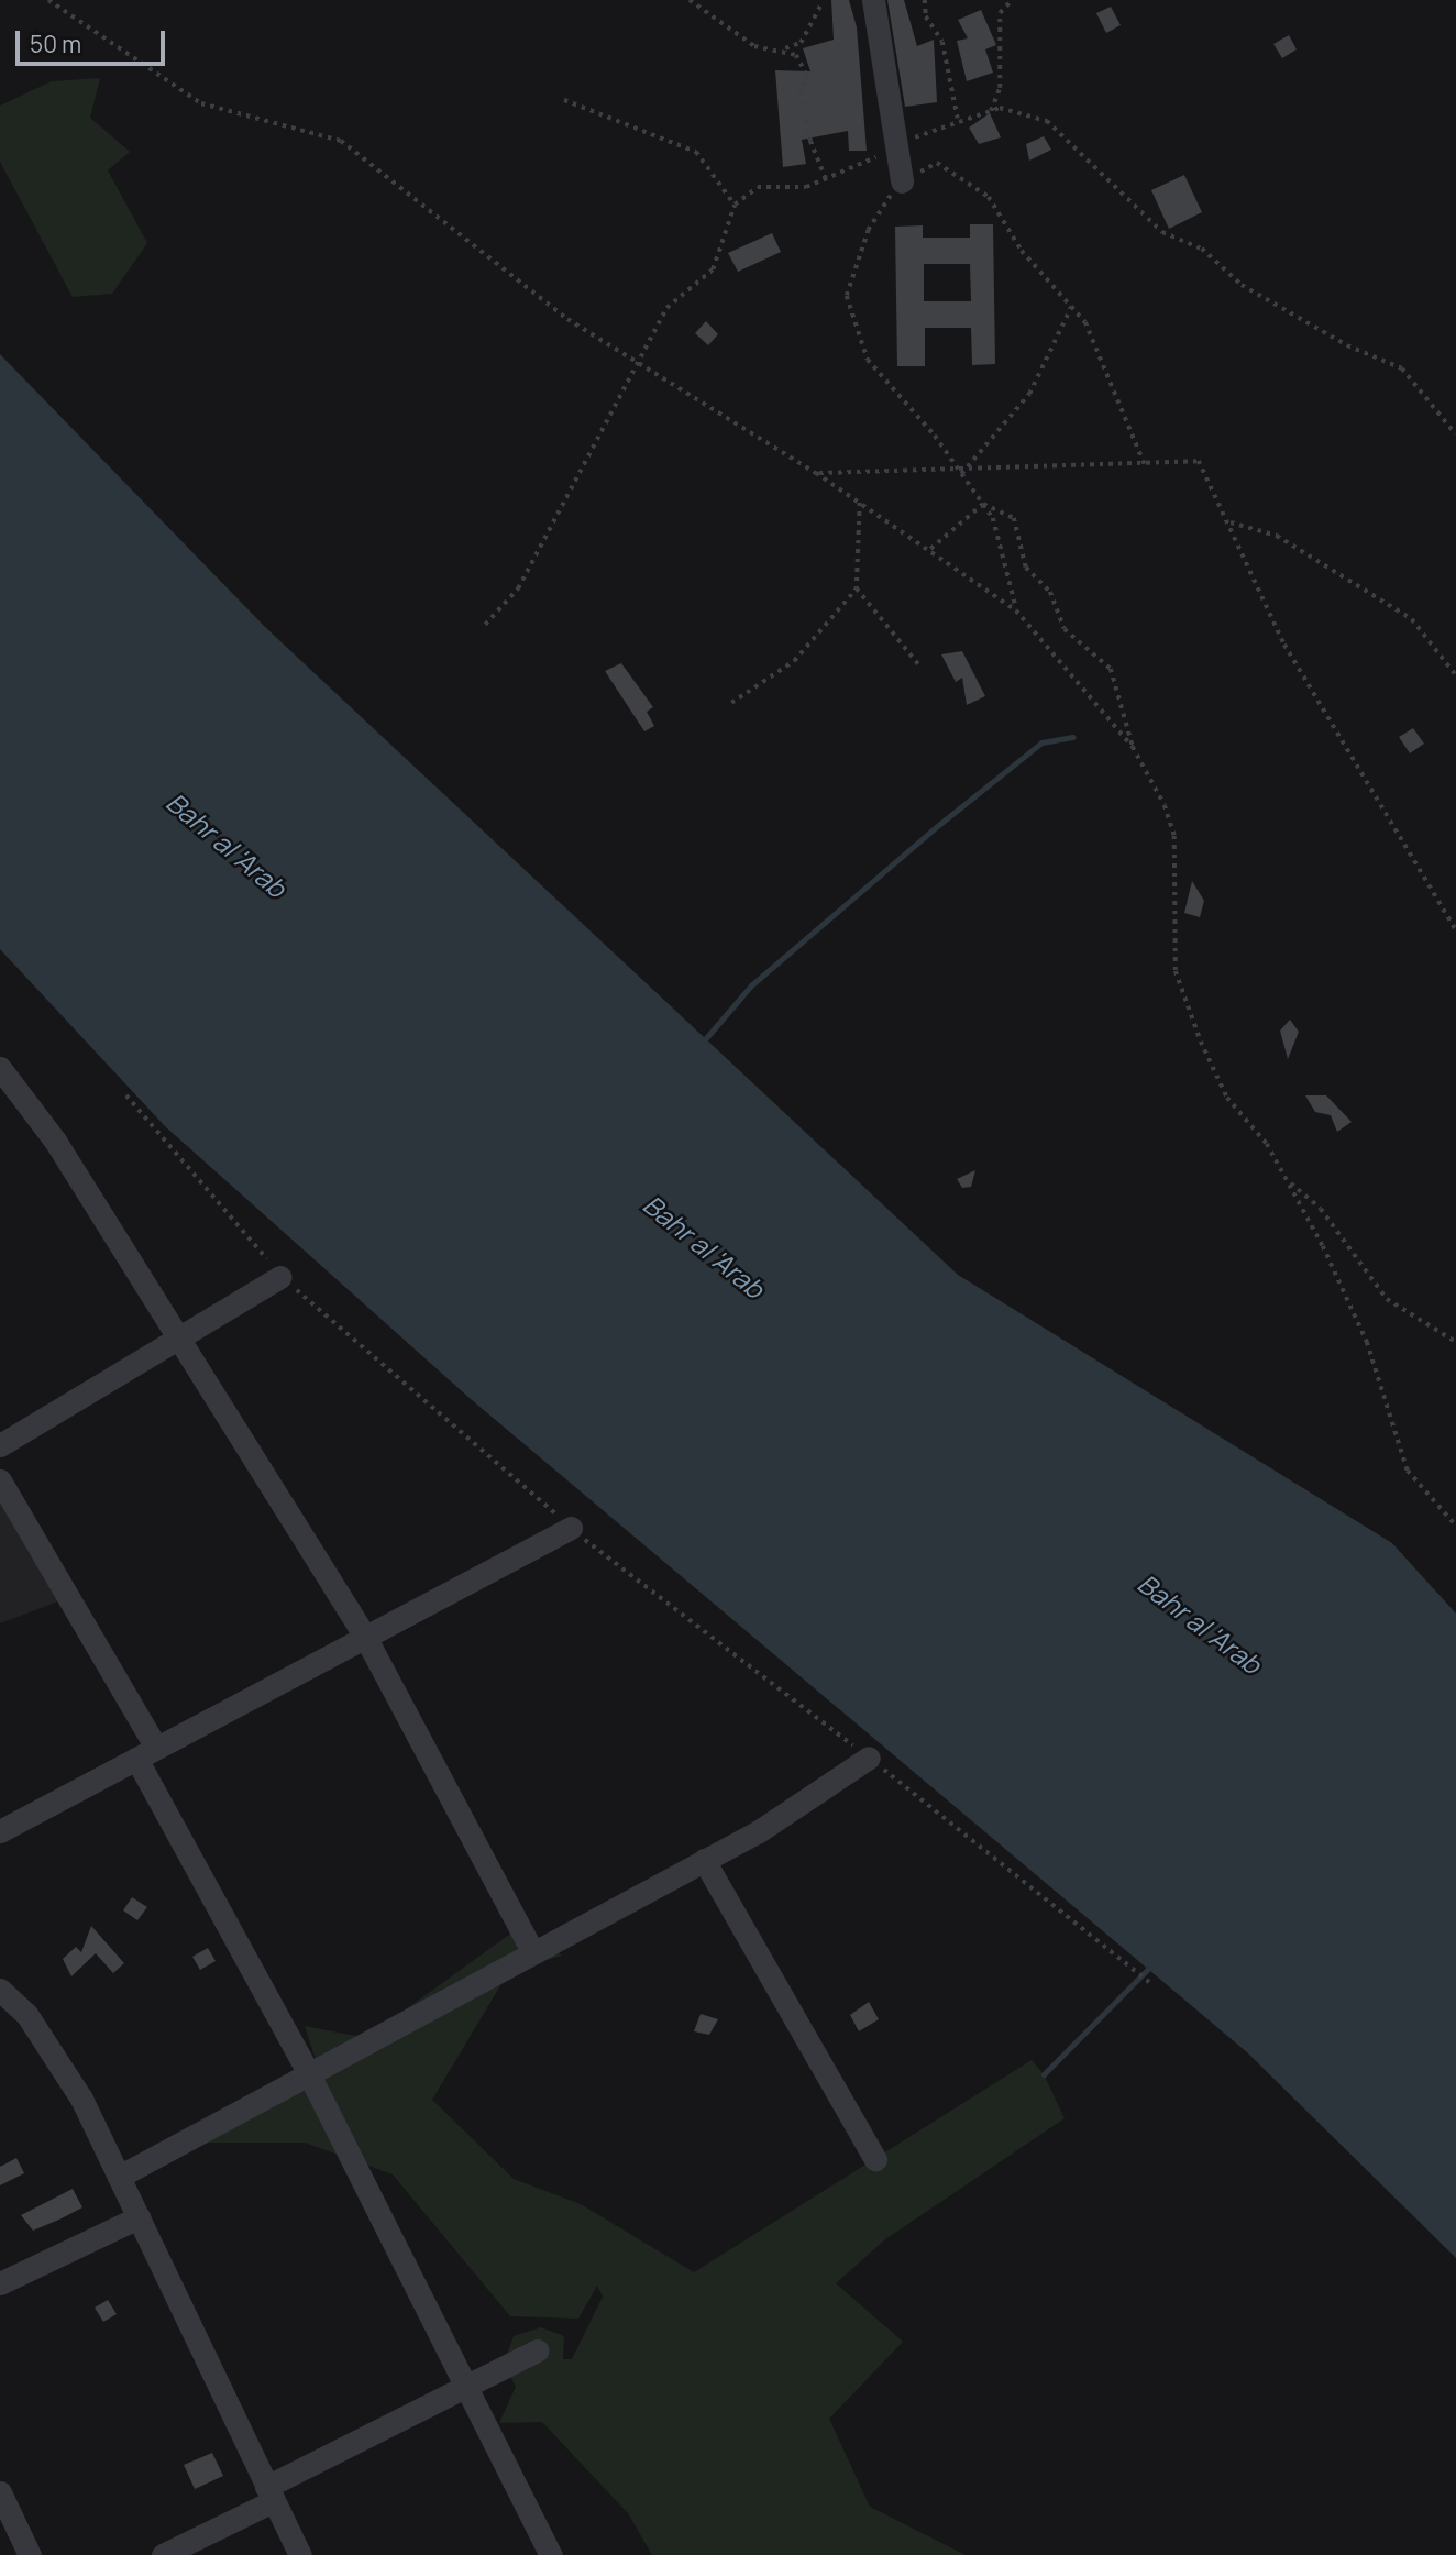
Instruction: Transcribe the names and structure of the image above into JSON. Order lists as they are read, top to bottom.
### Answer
{
  "water": ["Bahr al 'Arab"],
  "scale_bar": "50 m"
}
